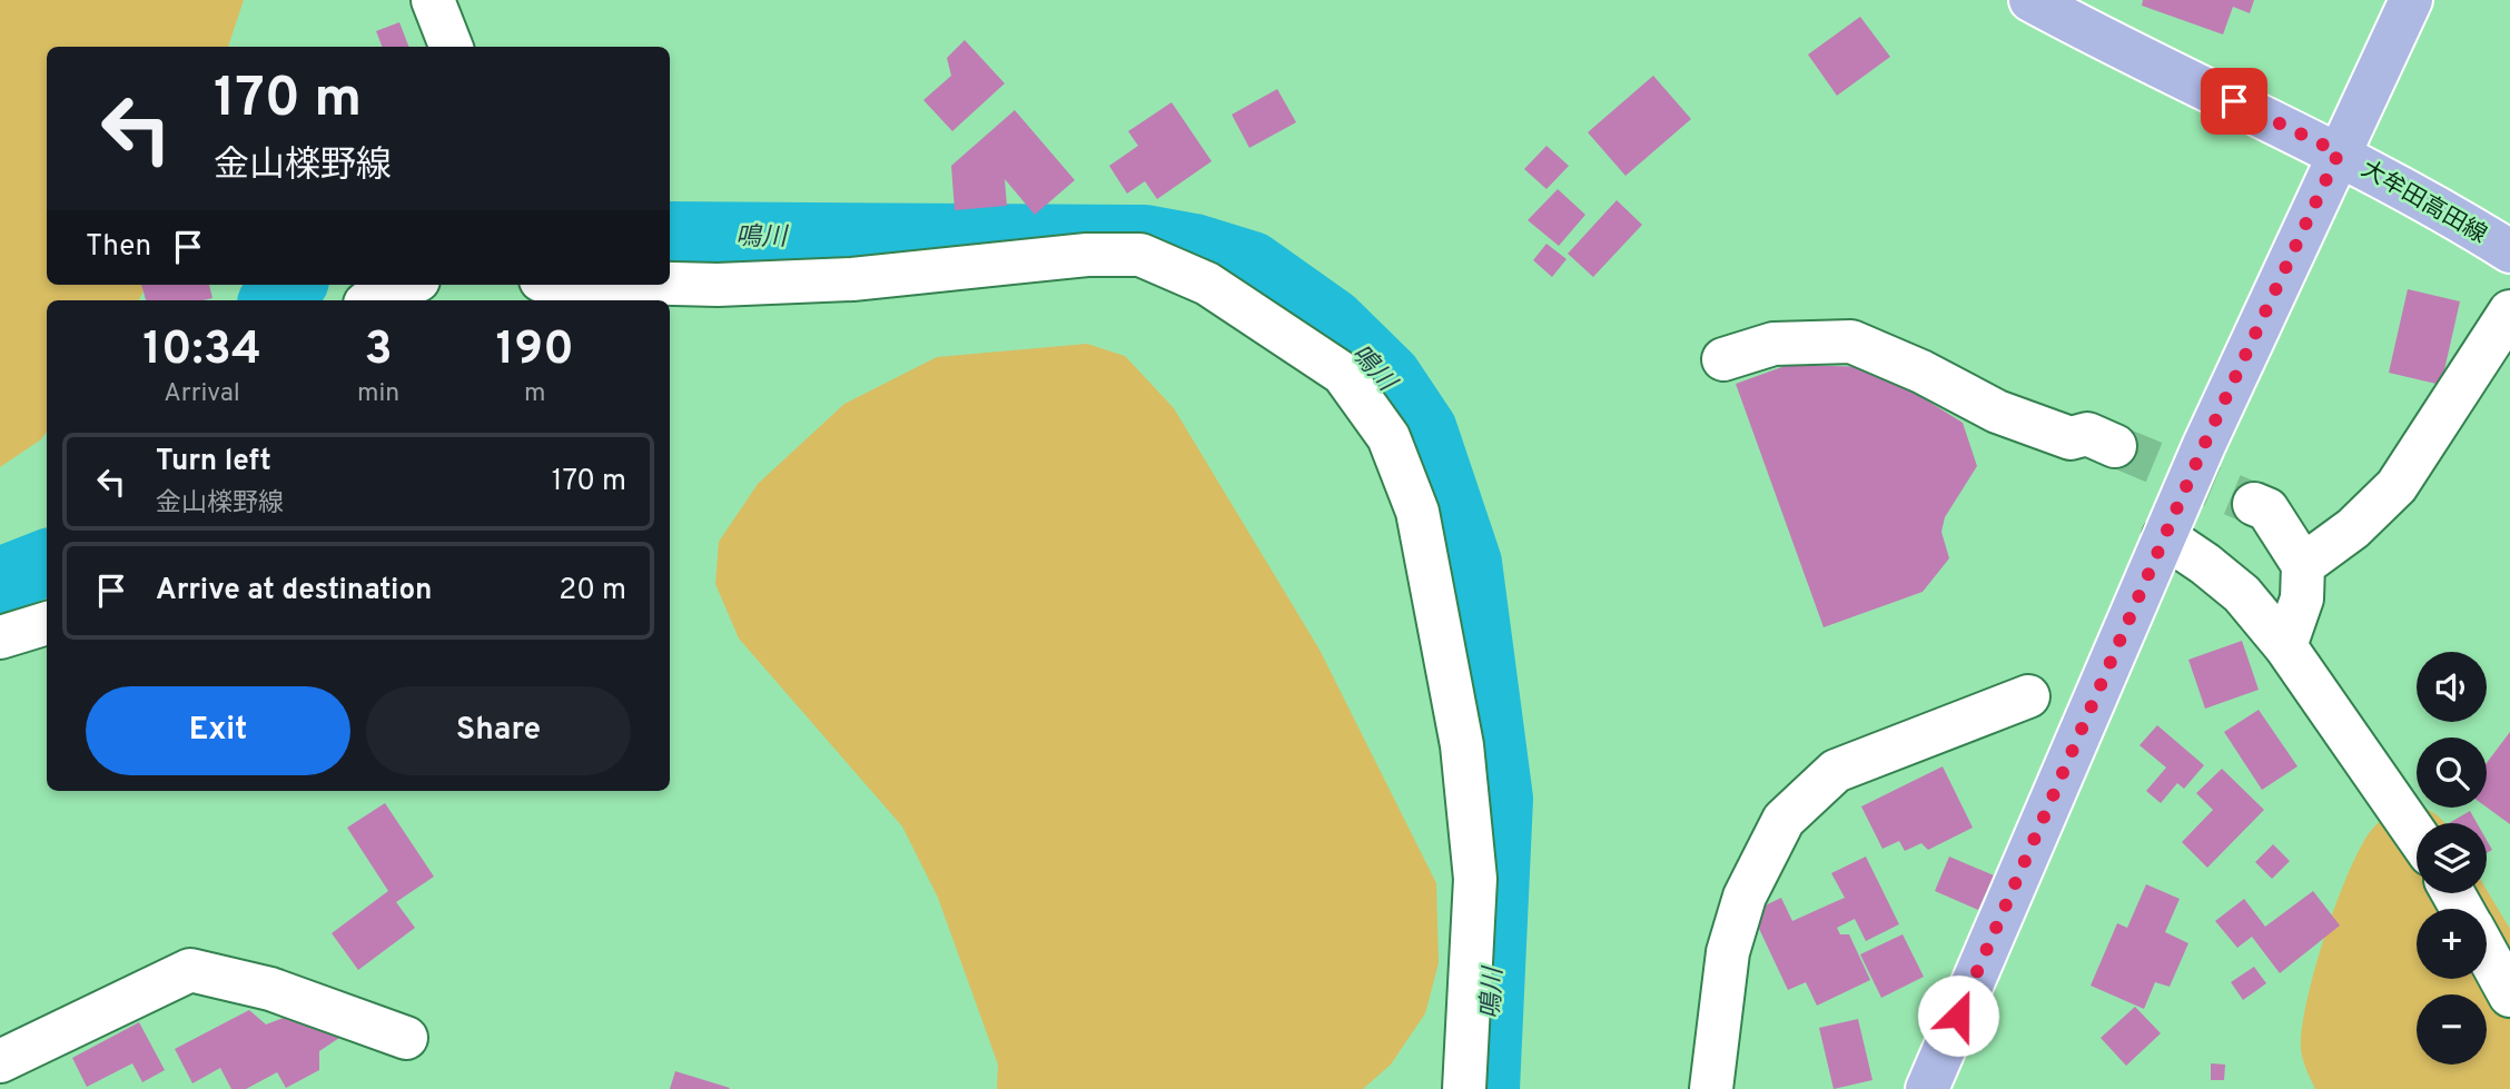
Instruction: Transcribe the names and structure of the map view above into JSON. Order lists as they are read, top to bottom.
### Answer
{
  "streets": {
    "main road": ["大牟田高田線"]
  },
  "water": ["鳴川"],
  "page": {
    "turn": ["170 m", "金山檪野線"],
    "then": "Then",
    "eta": [
      "10:34",
      "Arrival",
      "3",
      "min",
      "190",
      "m"
    ],
    "list": [
      {
        "name": "Turn left",
        "note": "金山檪野線",
        "value": "170 m"
      },
      {
        "name": "Arrive at destination",
        "value": "20 m"
      }
    ],
    "map_buttons": ["+", "−"],
    "buttons": ["Exit", "Share"]
  }
}
